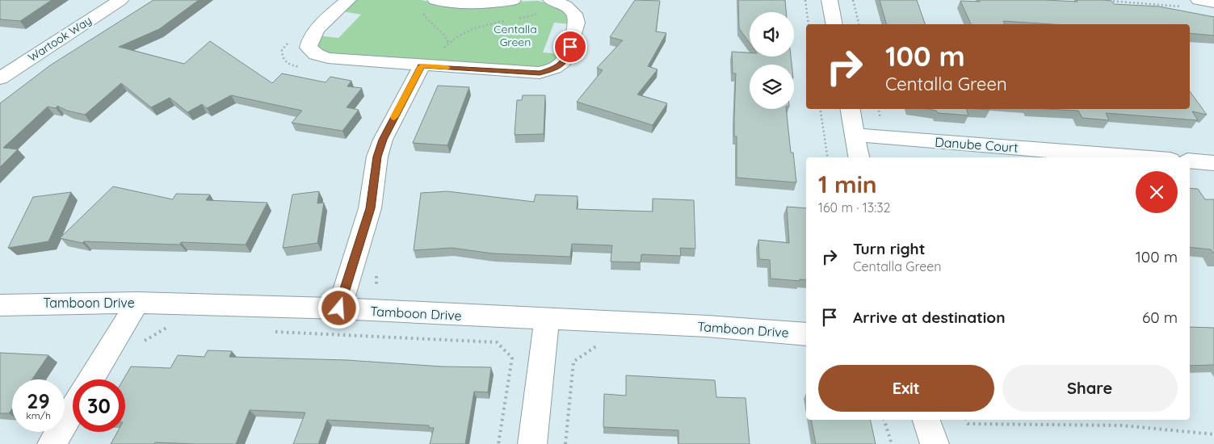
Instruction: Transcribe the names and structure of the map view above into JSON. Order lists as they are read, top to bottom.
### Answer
{
  "streets": {
    "street": ["Wartook Way", "Danube Court", "Tamboon Drive"]
  },
  "parks": ["Centalla Green"],
  "page": {
    "turn": ["100 m", "Centalla Green"],
    "heading": ["1 min", "160 m · 13:32"],
    "list": [
      {
        "name": "Turn right",
        "note": "Centalla Green",
        "value": "100 m"
      },
      {
        "name": "Arrive at destination",
        "value": "60 m"
      }
    ],
    "buttons": ["Exit", "Share"],
    "speed": "29 km/h",
    "limit": "30"
  }
}
